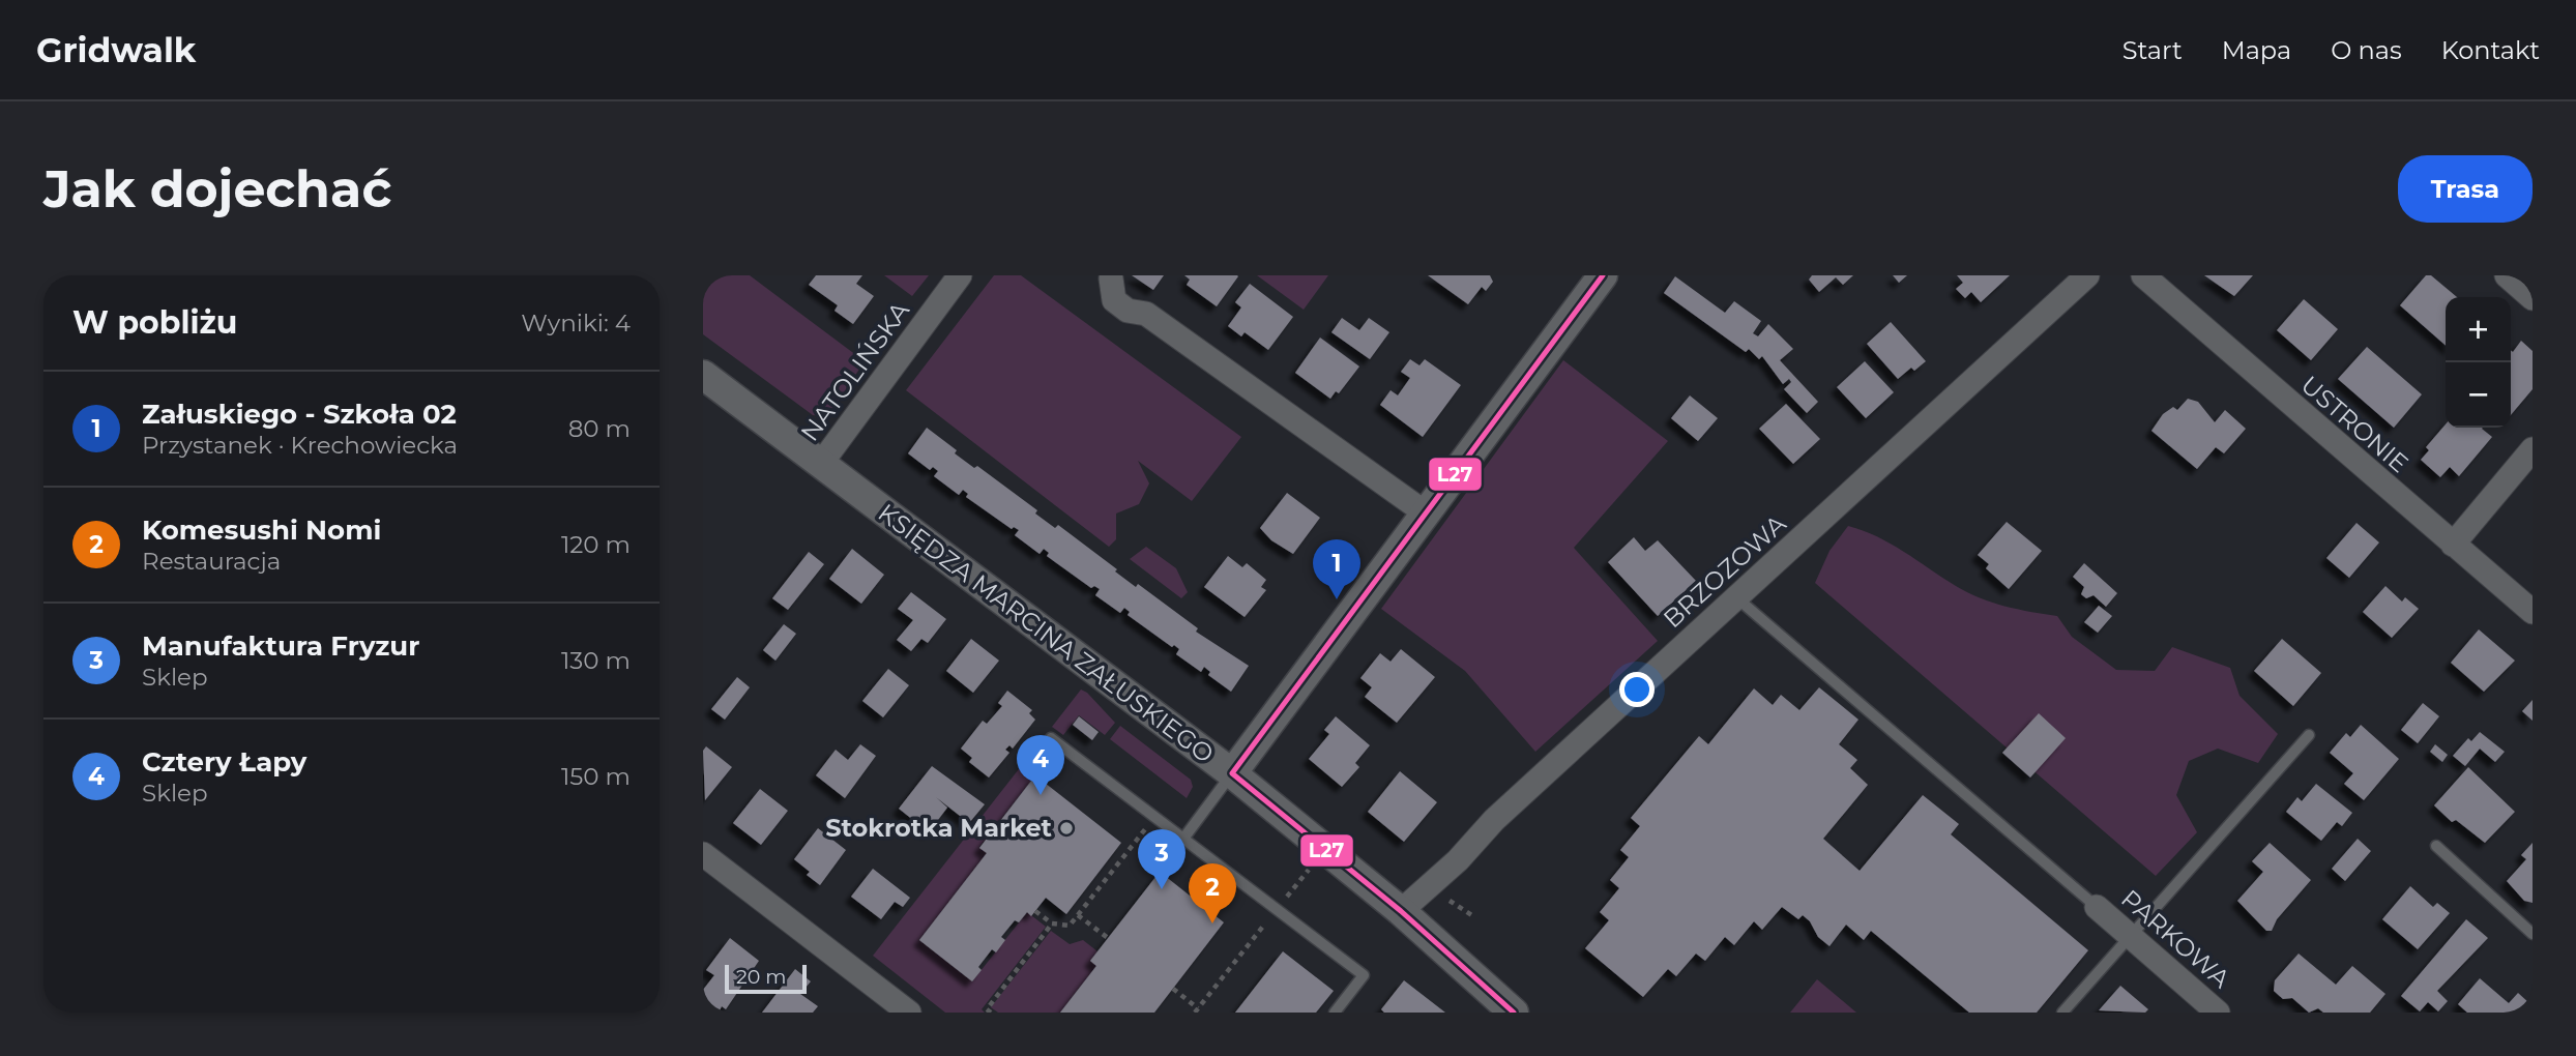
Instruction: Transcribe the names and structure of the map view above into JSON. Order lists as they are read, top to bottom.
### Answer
{
  "streets": {
    "street": [
      "NATOLIŃSKA",
      "USTRONIE",
      "BRZOZOWA",
      "KSIĘDZA MARCINA ZAŁUSKIEGO",
      "PARKOWA"
    ]
  },
  "crossings": [
    ["NATOLIŃSKA", "KSIĘDZA MARCINA ZAŁUSKIEGO"],
    ["BRZOZOWA", "KSIĘDZA MARCINA ZAŁUSKIEGO"]
  ],
  "places": ["Stokrotka Market"],
  "lines": ["transit line L27"],
  "scale_bar": "20 m",
  "page": {
    "header": "Gridwalk",
    "nav": [
      "Start",
      "Mapa",
      "O nas",
      "Kontakt"
    ],
    "buttons": "Trasa",
    "title": "Jak dojechać",
    "heading": ["W pobliżu", "Wyniki: 4"],
    "map_buttons": ["+", "−"],
    "list": [
      {
        "mark": "1",
        "name": "Załuskiego - Szkoła 02",
        "note": "Przystanek · Krechowiecka",
        "value": "80 m"
      },
      {
        "mark": "2",
        "name": "Komesushi Nomi",
        "note": "Restauracja",
        "value": "120 m"
      },
      {
        "mark": "3",
        "name": "Manufaktura Fryzur",
        "note": "Sklep",
        "value": "130 m"
      },
      {
        "mark": "4",
        "name": "Cztery Łapy",
        "note": "Sklep",
        "value": "150 m"
      }
    ],
    "pins": [
      "1",
      "4",
      "3",
      "2"
    ],
    "scale": "20 m"
  }
}
